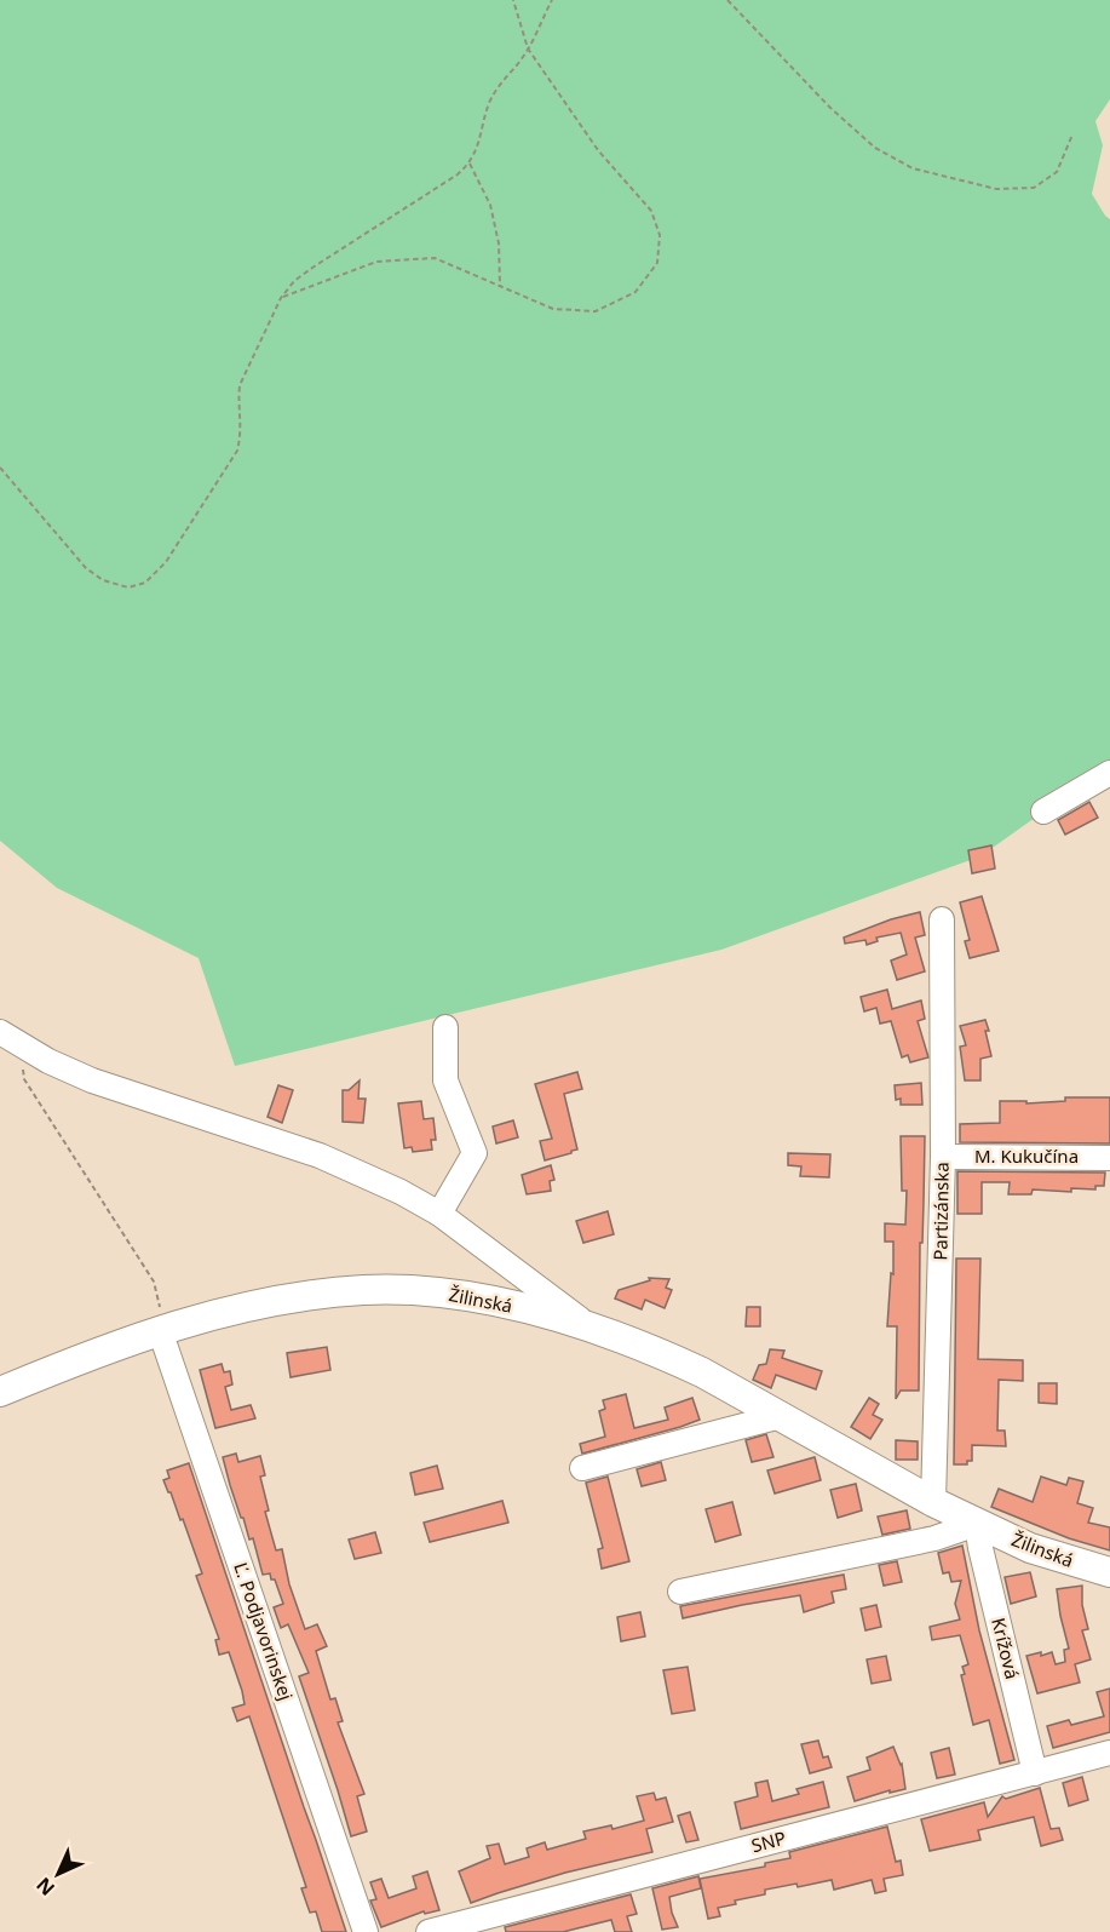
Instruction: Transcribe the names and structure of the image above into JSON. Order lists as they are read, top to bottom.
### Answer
{
  "streets": {
    "main road": ["Žilinská"],
    "street": [
      "M. Kukučína",
      "Partizánska",
      "Ľ. Podjavorinskej",
      "Krížová",
      "SNP"
    ]
  },
  "crossings": [
    ["M. Kukučína", "Partizánska"],
    ["Partizánska", "Žilinská"],
    ["Žilinská", "Ľ. Podjavorinskej"],
    ["Žilinská", "Krížová"],
    ["Krížová", "SNP"]
  ],
  "north": "bottom left"
}
